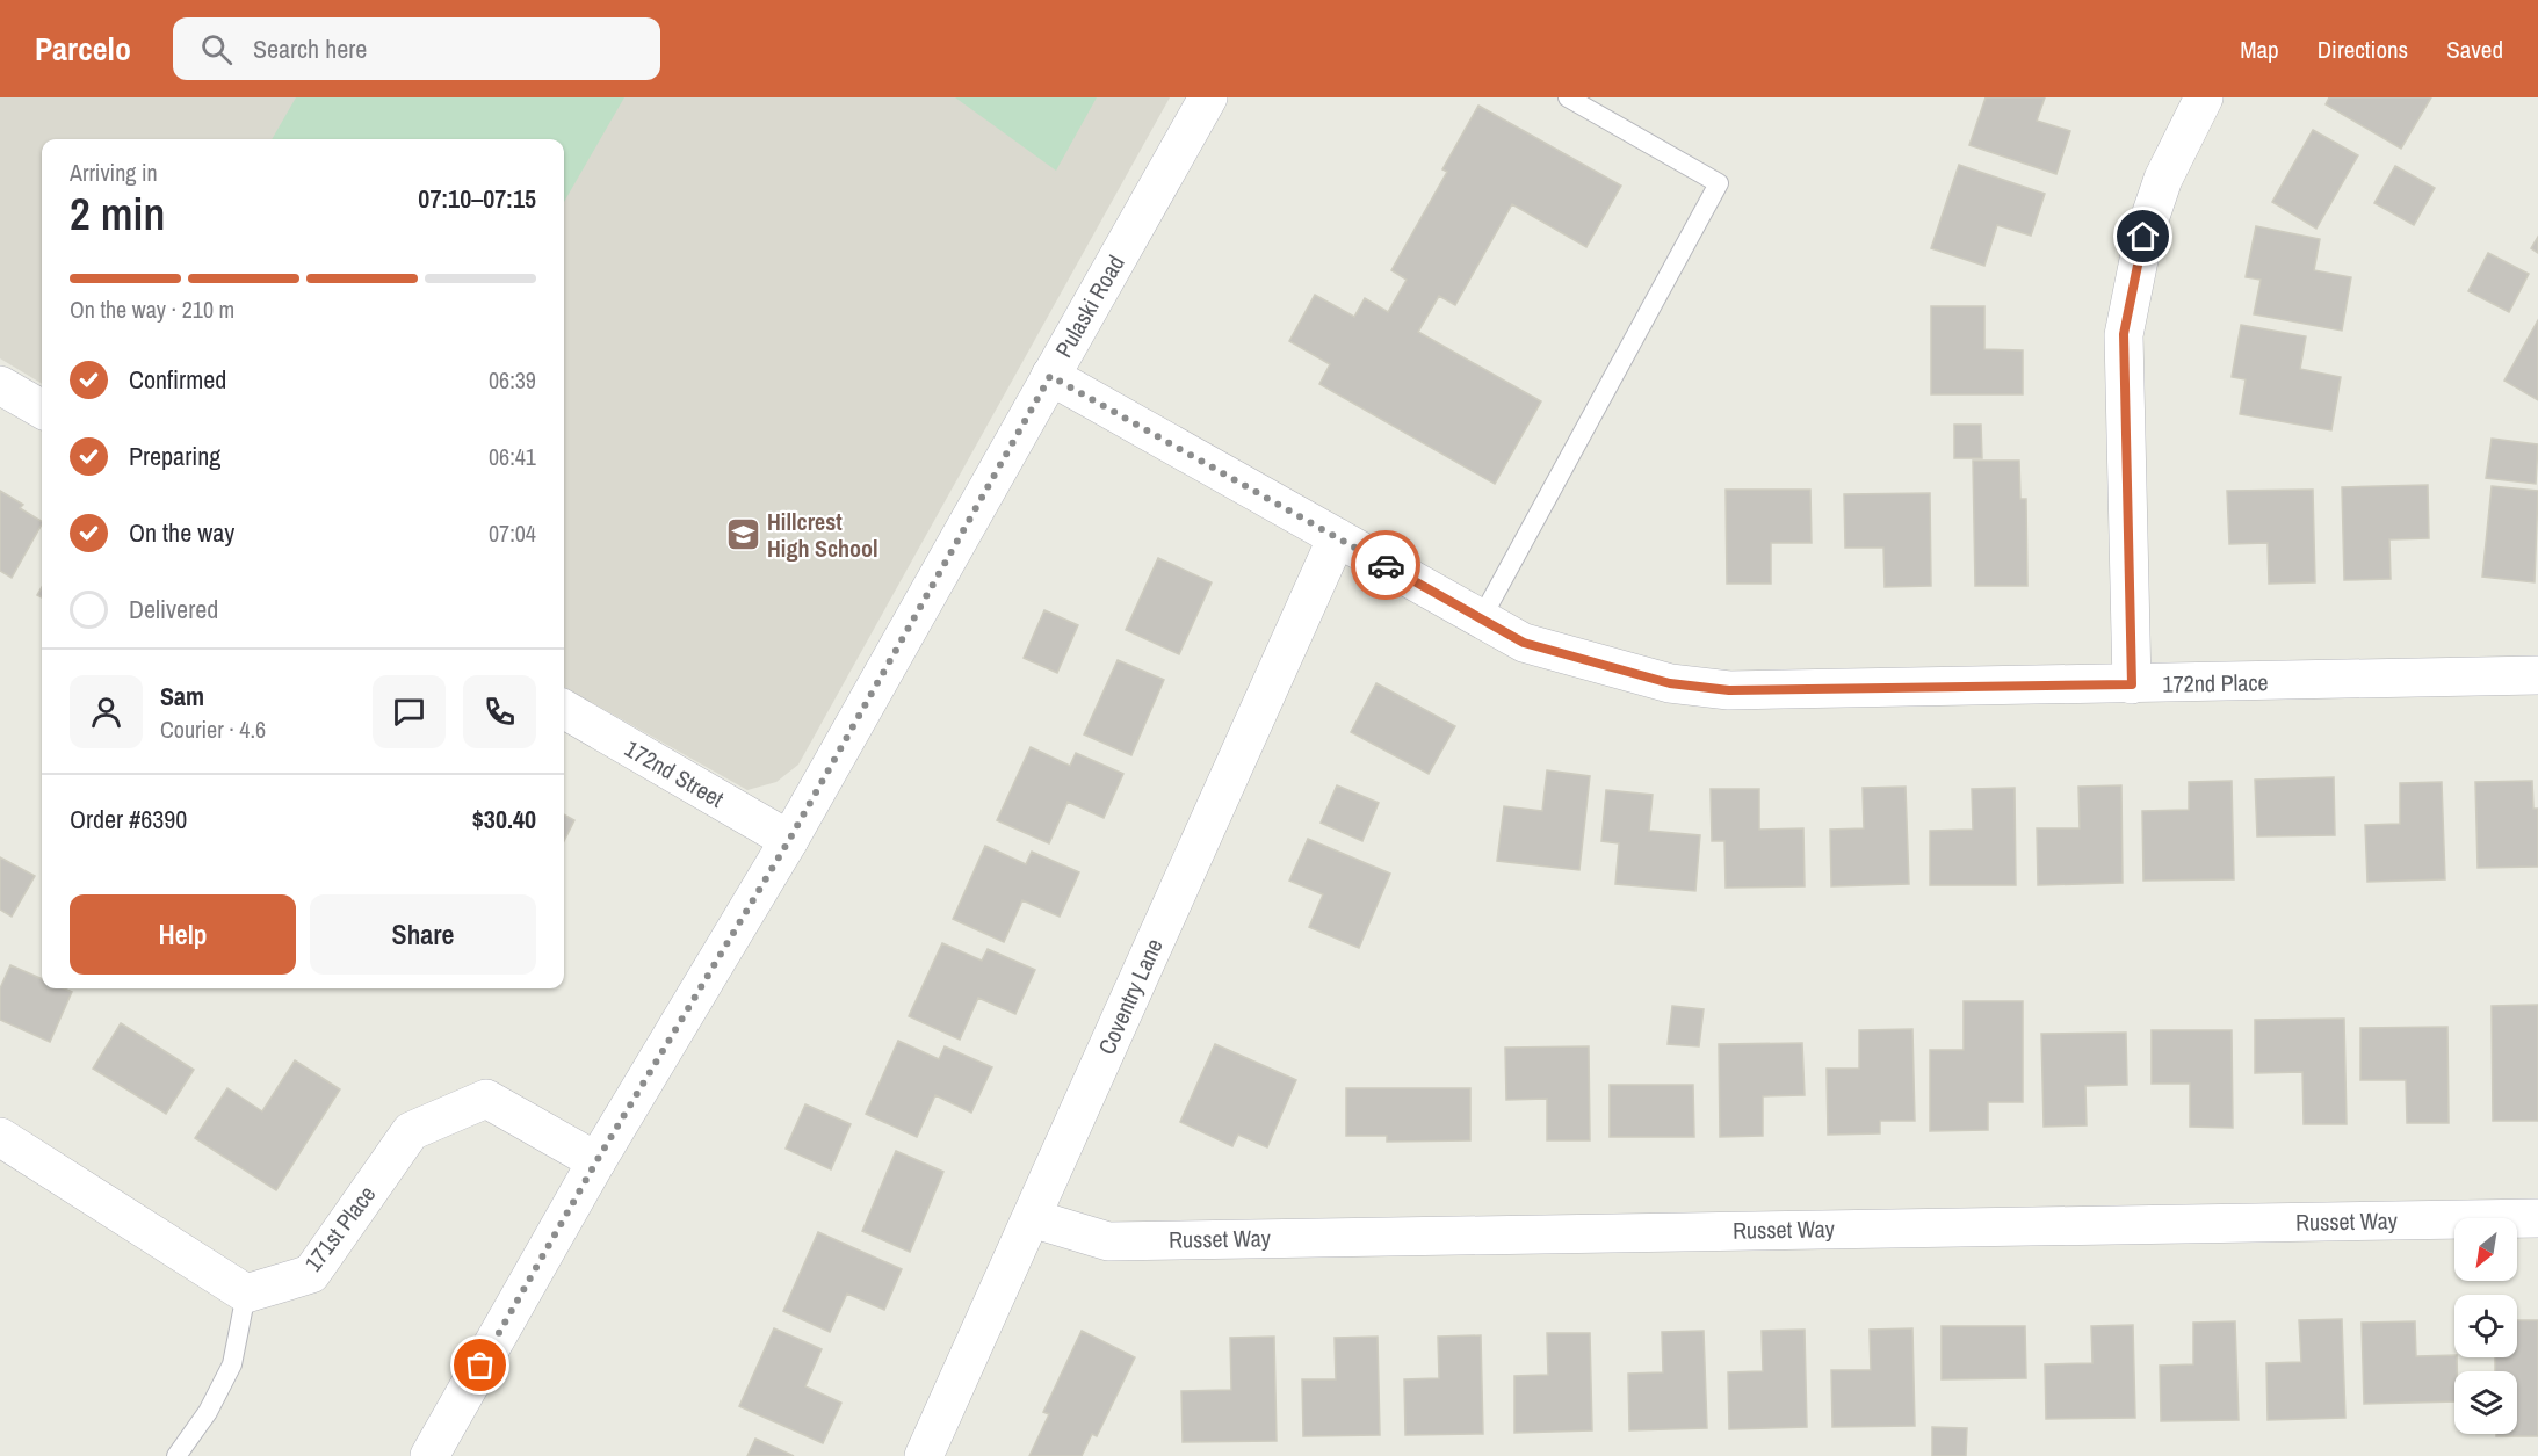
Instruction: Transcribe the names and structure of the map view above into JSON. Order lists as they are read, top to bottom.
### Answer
{
  "streets": {
    "street": [
      "Pulaski Road",
      "172nd Place",
      "172nd Street",
      "Coventry Lane",
      "Russet Way",
      "171st Place"
    ]
  },
  "crossings": [
    ["Pulaski Road", "172nd Place"],
    ["Pulaski Road", "172nd Street"],
    ["Pulaski Road", "171st Place"],
    ["172nd Place", "Coventry Lane"],
    ["Coventry Lane", "Russet Way"]
  ],
  "places": {
    "school or university": ["Hillcrest High School"]
  },
  "north": "bottom left",
  "page": {
    "header": "Parcelo",
    "search": "Search here",
    "nav": ["Map", "Directions", "Saved"],
    "heading": ["2 min", "Arriving in", "07:10–07:15"],
    "panel": [
      "Sam",
      "Courier · 4.6",
      "Order #6390",
      "$30.40"
    ],
    "bar": "On the way · 210 m",
    "list": [
      ["Confirmed", "06:39"],
      ["Preparing", "06:41"],
      ["On the way", "07:04"],
      "Delivered"
    ],
    "buttons": ["Help", "Share"]
  }
}
